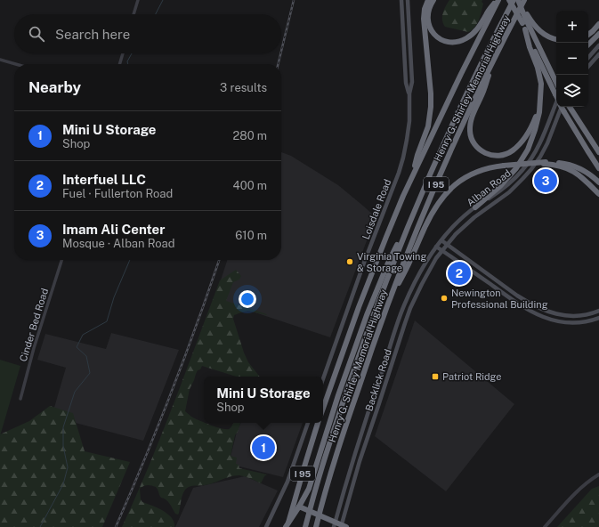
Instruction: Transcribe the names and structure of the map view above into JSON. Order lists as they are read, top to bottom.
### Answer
{
  "streets": {
    "highway": ["Henry G. Shirley Memorial Highway", "I 95"],
    "main road": ["Alban Road", "Loisdale Road", "Backlick Road"],
    "street": ["Cinder Bed Road"]
  },
  "crossings": [
    ["Alban Road", "Backlick Road"]
  ],
  "places": {
    "other": ["Virginia Towing & Storage", "Newington Professional Building"],
    "transit": ["Patriot Ridge"]
  },
  "page": {
    "map_buttons": ["+", "−"],
    "search": "Search here",
    "heading": ["Nearby", "3 results"],
    "list": [
      {
        "mark": "1",
        "name": "Mini U Storage",
        "note": "Shop",
        "value": "280 m"
      },
      {
        "mark": "2",
        "name": "Interfuel LLC",
        "note": "Fuel · Fullerton Road",
        "value": "400 m"
      },
      {
        "mark": "3",
        "name": "Imam Ali Center",
        "note": "Mosque · Alban Road",
        "value": "610 m"
      }
    ],
    "pins": ["3", "2", "1"],
    "popup": ["Mini U Storage", "Shop"]
  }
}
